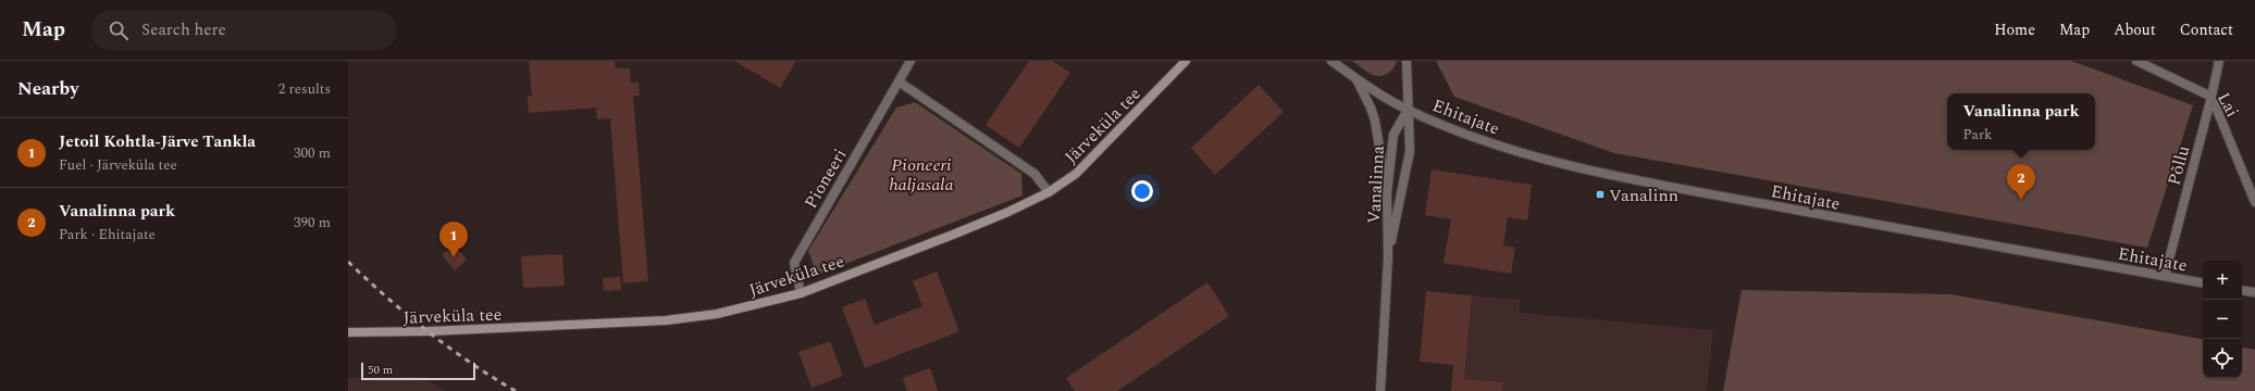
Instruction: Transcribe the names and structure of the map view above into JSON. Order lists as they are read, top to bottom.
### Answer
{
  "streets": {
    "main road": ["Järveküla tee"],
    "street": [
      "Lai",
      "Ehitajate",
      "Põllu",
      "Pioneeri",
      "Vanalinna"
    ]
  },
  "crossings": [
    ["Lai", "Põllu"],
    ["Ehitajate", "Põllu"],
    ["Ehitajate", "Vanalinna"],
    ["Järveküla tee", "Pioneeri"]
  ],
  "parks": ["Pioneeri haljasala"],
  "places": {
    "transit": ["Vanalinn"]
  },
  "scale_bar": "50 m",
  "page": {
    "header": "Map",
    "search": "Search here",
    "nav": [
      "Home",
      "Map",
      "About",
      "Contact"
    ],
    "heading": ["Nearby", "2 results"],
    "popup": ["Vanalinna park", "Park"],
    "list": [
      {
        "mark": "1",
        "name": "Jetoil Kohtla-Järve Tankla",
        "note": "Fuel · Järveküla tee",
        "value": "300 m"
      },
      {
        "mark": "2",
        "name": "Vanalinna park",
        "note": "Park · Ehitajate",
        "value": "390 m"
      }
    ],
    "pins": ["2", "1"],
    "map_buttons": ["+", "−"],
    "scale": "50 m"
  }
}
